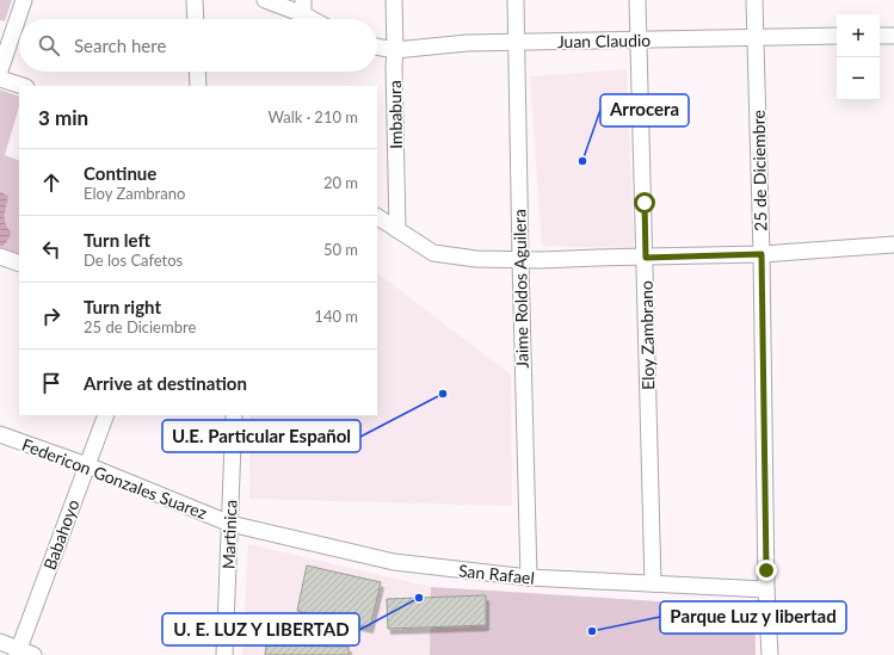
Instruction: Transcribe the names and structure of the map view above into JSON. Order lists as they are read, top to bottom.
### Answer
{
  "streets": {
    "street": [
      "Juan Claudio",
      "Imbabura",
      "25 de Diciembre",
      "Jaime Roldos Aguilera",
      "Eloy Zambrano",
      "Federicon Gonzales Suarez",
      "Babahoyo",
      "Martinica",
      "San Rafael"
    ]
  },
  "crossings": [
    ["Juan Claudio", "Imbabura"],
    ["Juan Claudio", "25 de Diciembre"],
    ["Juan Claudio", "Jaime Roldos Aguilera"],
    ["Juan Claudio", "Eloy Zambrano"],
    ["25 de Diciembre", "San Rafael"],
    ["Jaime Roldos Aguilera", "San Rafael"],
    ["Eloy Zambrano", "San Rafael"],
    ["Federicon Gonzales Suarez", "Babahoyo"],
    ["Federicon Gonzales Suarez", "Martinica"],
    ["Federicon Gonzales Suarez", "San Rafael"],
    ["Martinica", "San Rafael"]
  ],
  "places": [
    "Arrocera",
    "U.E. Particular Español",
    "U. E. LUZ Y LIBERTAD",
    "Parque Luz y libertad"
  ],
  "page": {
    "map_buttons": ["+", "−"],
    "search": "Search here",
    "heading": ["3 min", "Walk · 210 m"],
    "list": [
      ["Continue", "Eloy Zambrano", "20 m"],
      ["Turn left", "De los Cafetos", "50 m"],
      ["Turn right", "25 de Diciembre", "140 m"],
      "Arrive at destination"
    ]
  }
}
